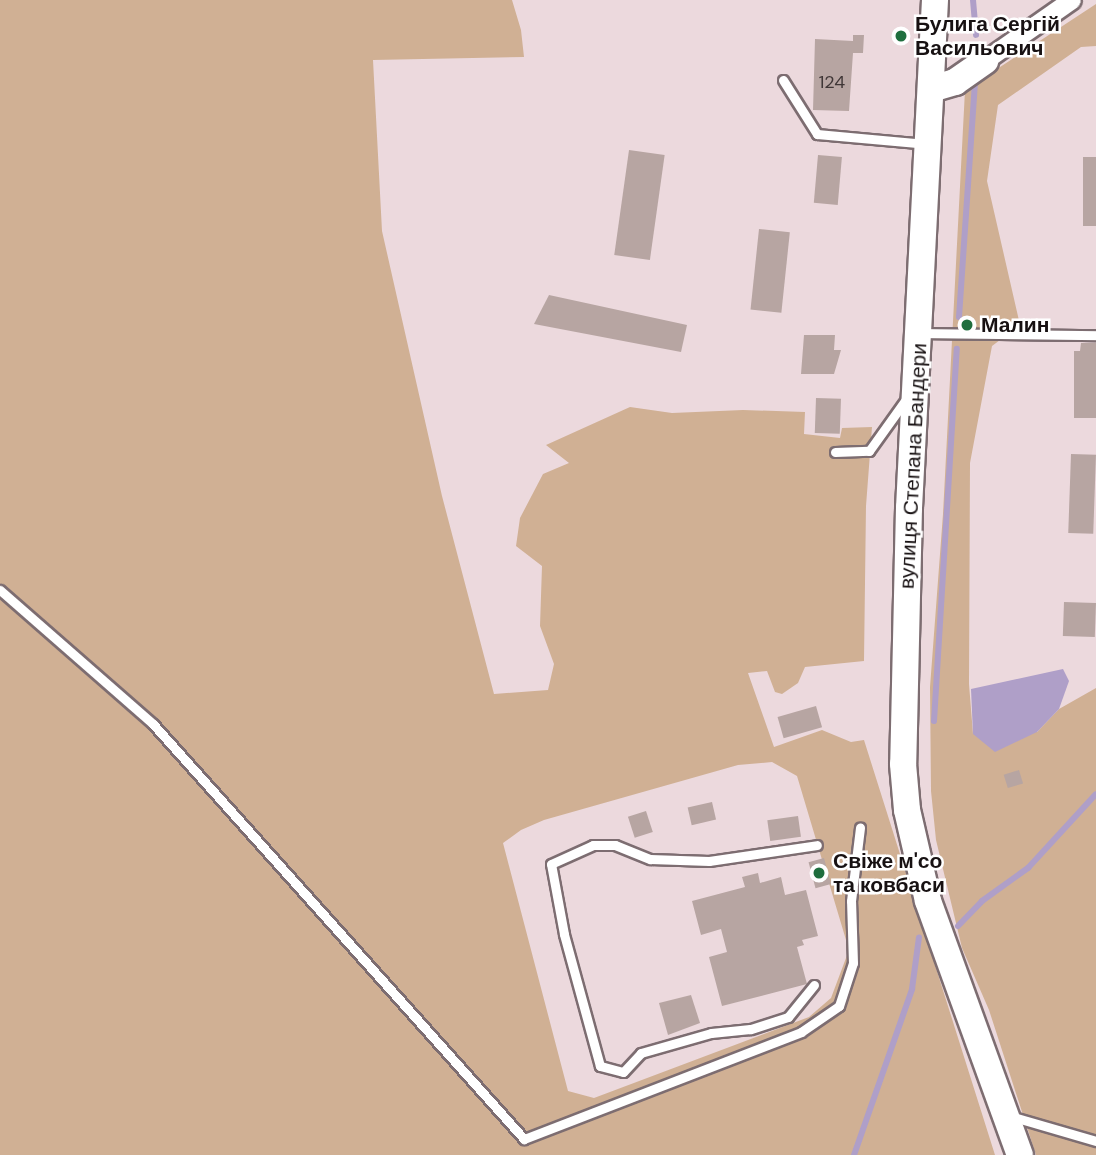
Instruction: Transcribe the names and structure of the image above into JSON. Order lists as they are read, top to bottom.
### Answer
{
  "streets": {
    "street": ["вулиця Степана Бандери"]
  },
  "places": ["Булига Сергій Васильович", "Малин", "Свіже м'со та ковбаси"],
  "house_numbers": ["124"]
}
